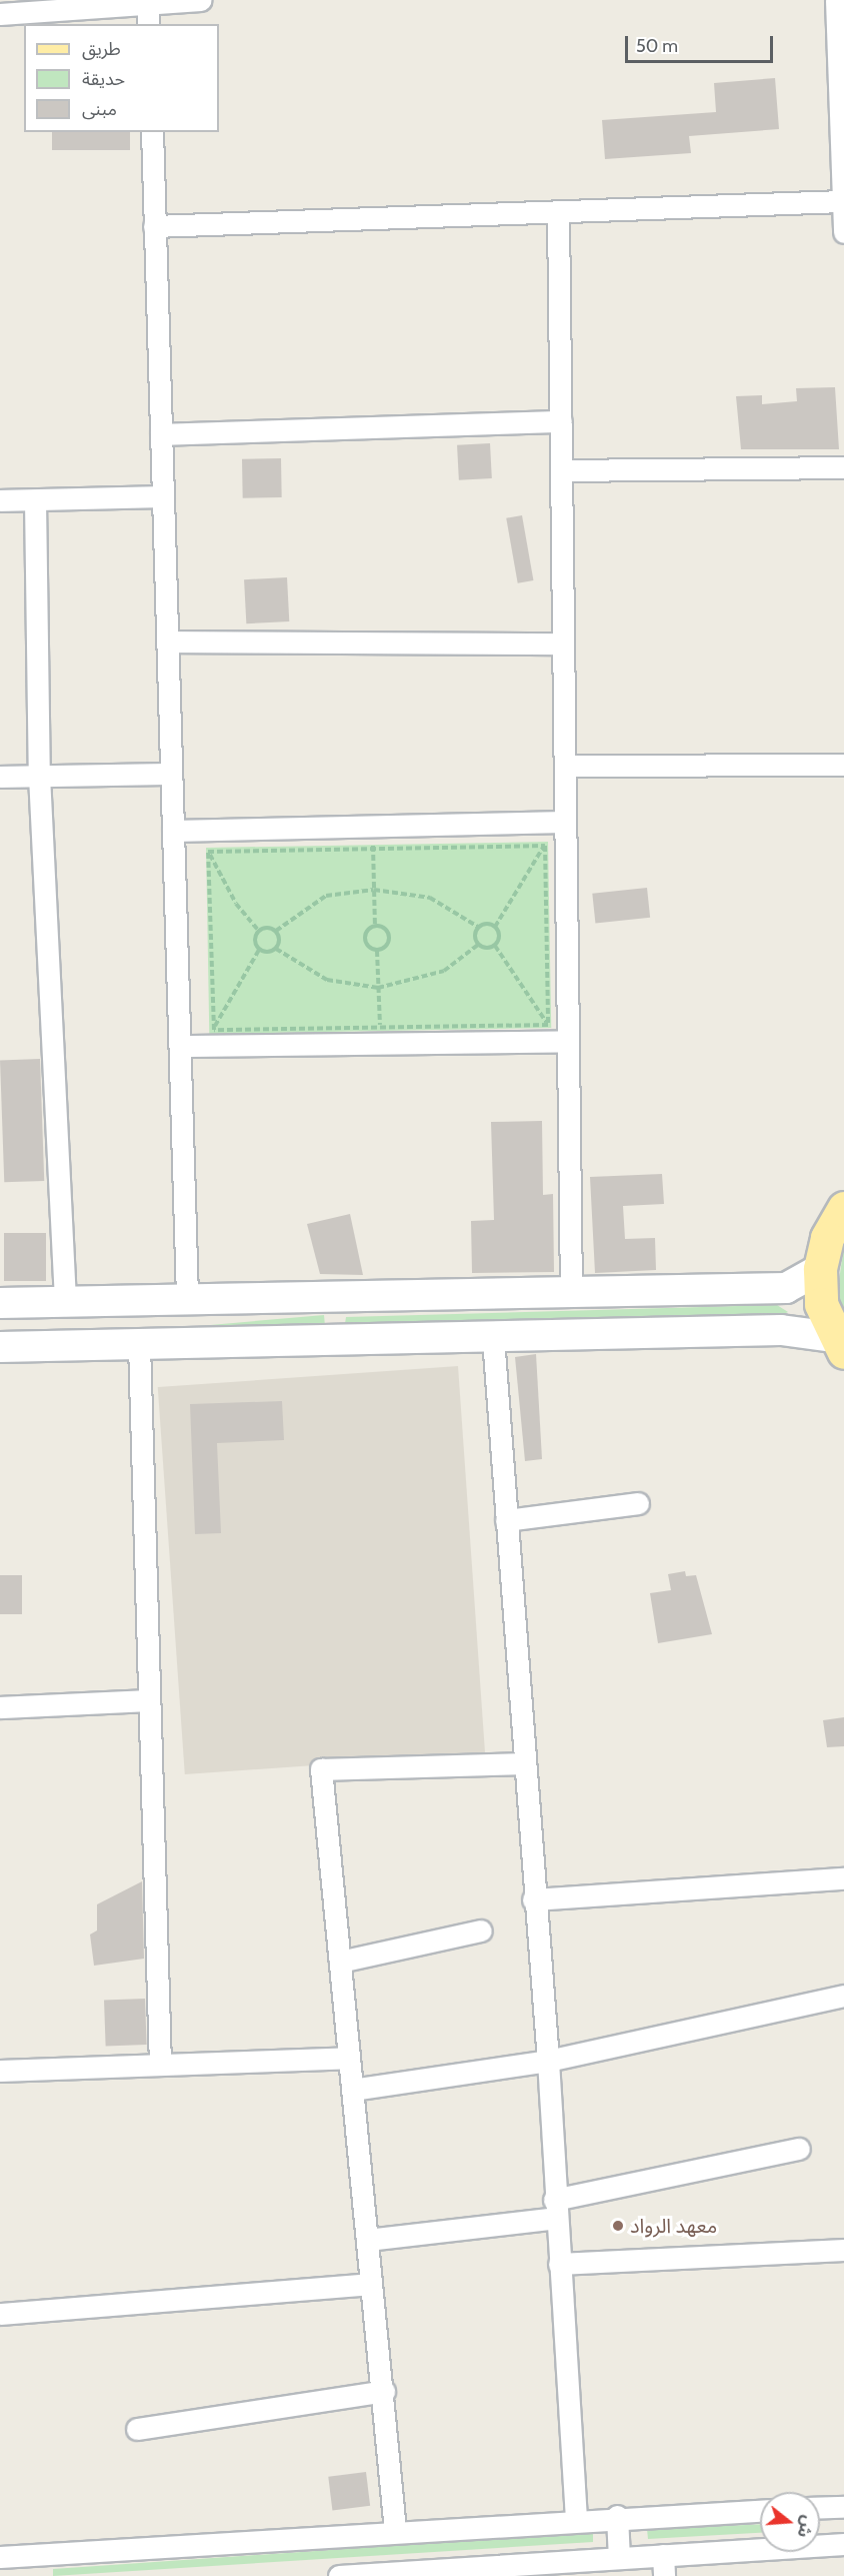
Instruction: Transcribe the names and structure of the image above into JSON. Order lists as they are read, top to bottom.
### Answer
{
  "places": ["معهد الرواد"],
  "legend": ["طريق", "حديقة", "مبنى"],
  "scale_bar": "50 m",
  "north": "right"
}
